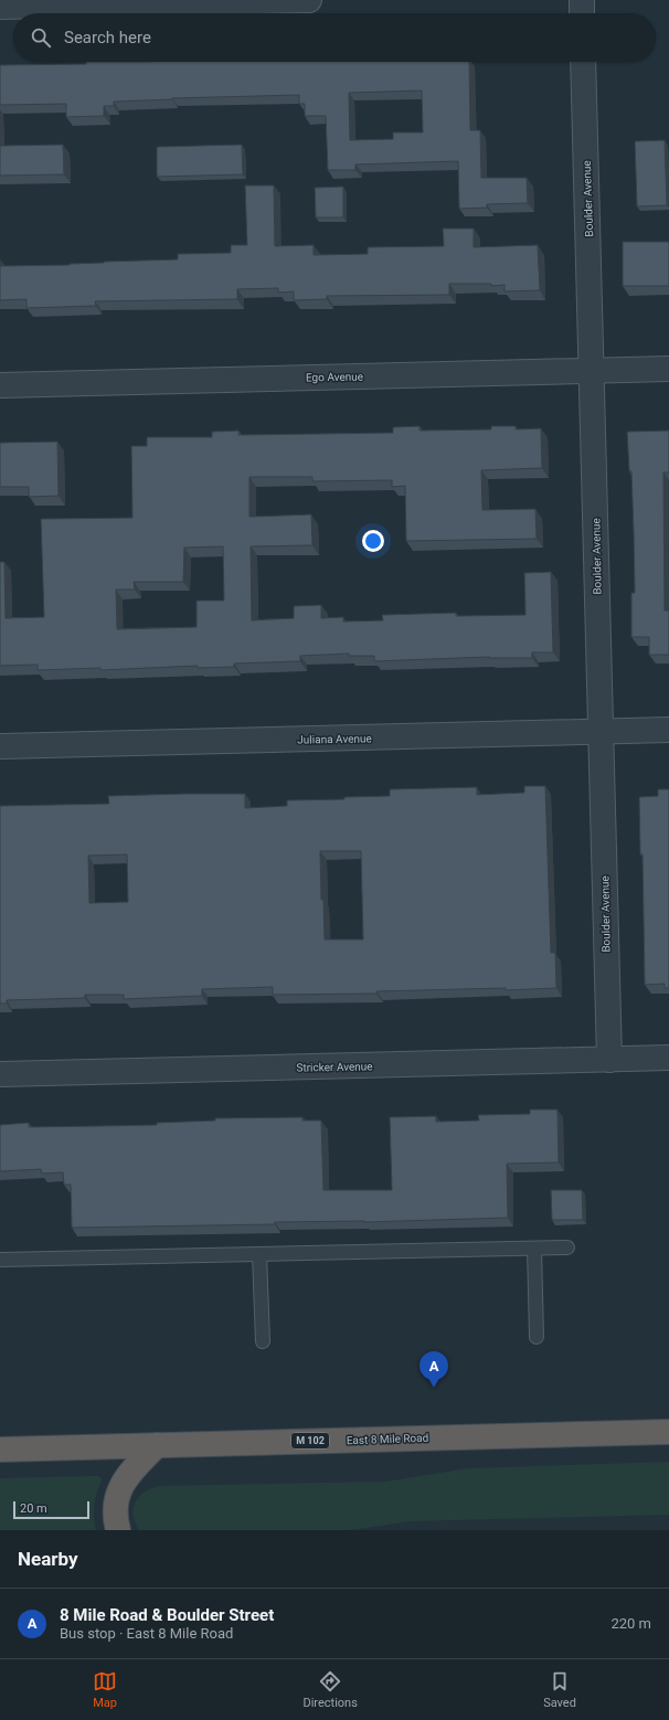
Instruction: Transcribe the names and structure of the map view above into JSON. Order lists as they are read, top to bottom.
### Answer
{
  "streets": {
    "highway": ["East 8 Mile Road", "M 102"],
    "street": [
      "Boulder Avenue",
      "Ego Avenue",
      "Juliana Avenue",
      "Stricker Avenue"
    ]
  },
  "crossings": [
    ["Boulder Avenue", "Ego Avenue"],
    ["Boulder Avenue", "Juliana Avenue"],
    ["Boulder Avenue", "Stricker Avenue"]
  ],
  "scale_bar": "20 m",
  "page": {
    "search": "Search here",
    "pins": "A",
    "scale": "20 m",
    "heading": "Nearby",
    "list": [
      {
        "mark": "A",
        "name": "8 Mile Road & Boulder Street",
        "note": "Bus stop · East 8 Mile Road",
        "value": "220 m"
      }
    ],
    "nav": ["Map", "Directions", "Saved"]
  }
}
